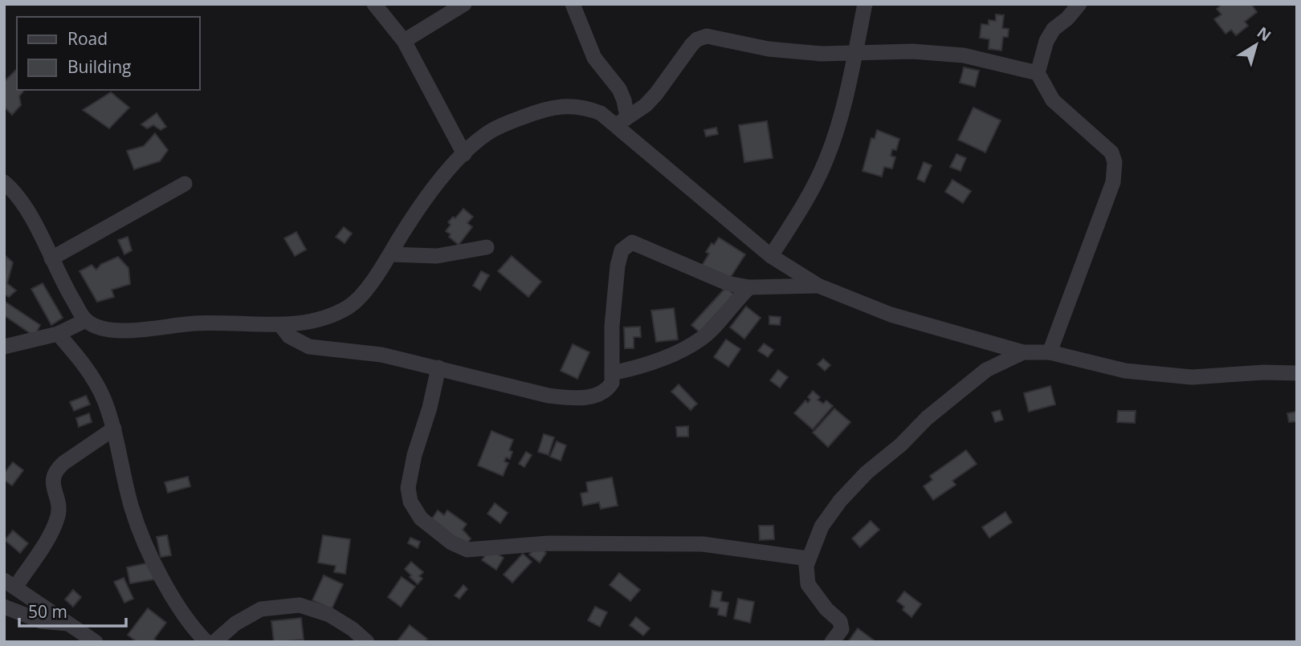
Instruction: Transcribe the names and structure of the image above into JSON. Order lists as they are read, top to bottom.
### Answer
{
  "legend": ["Road", "Building"],
  "scale_bar": "50 m",
  "north": "top right"
}
